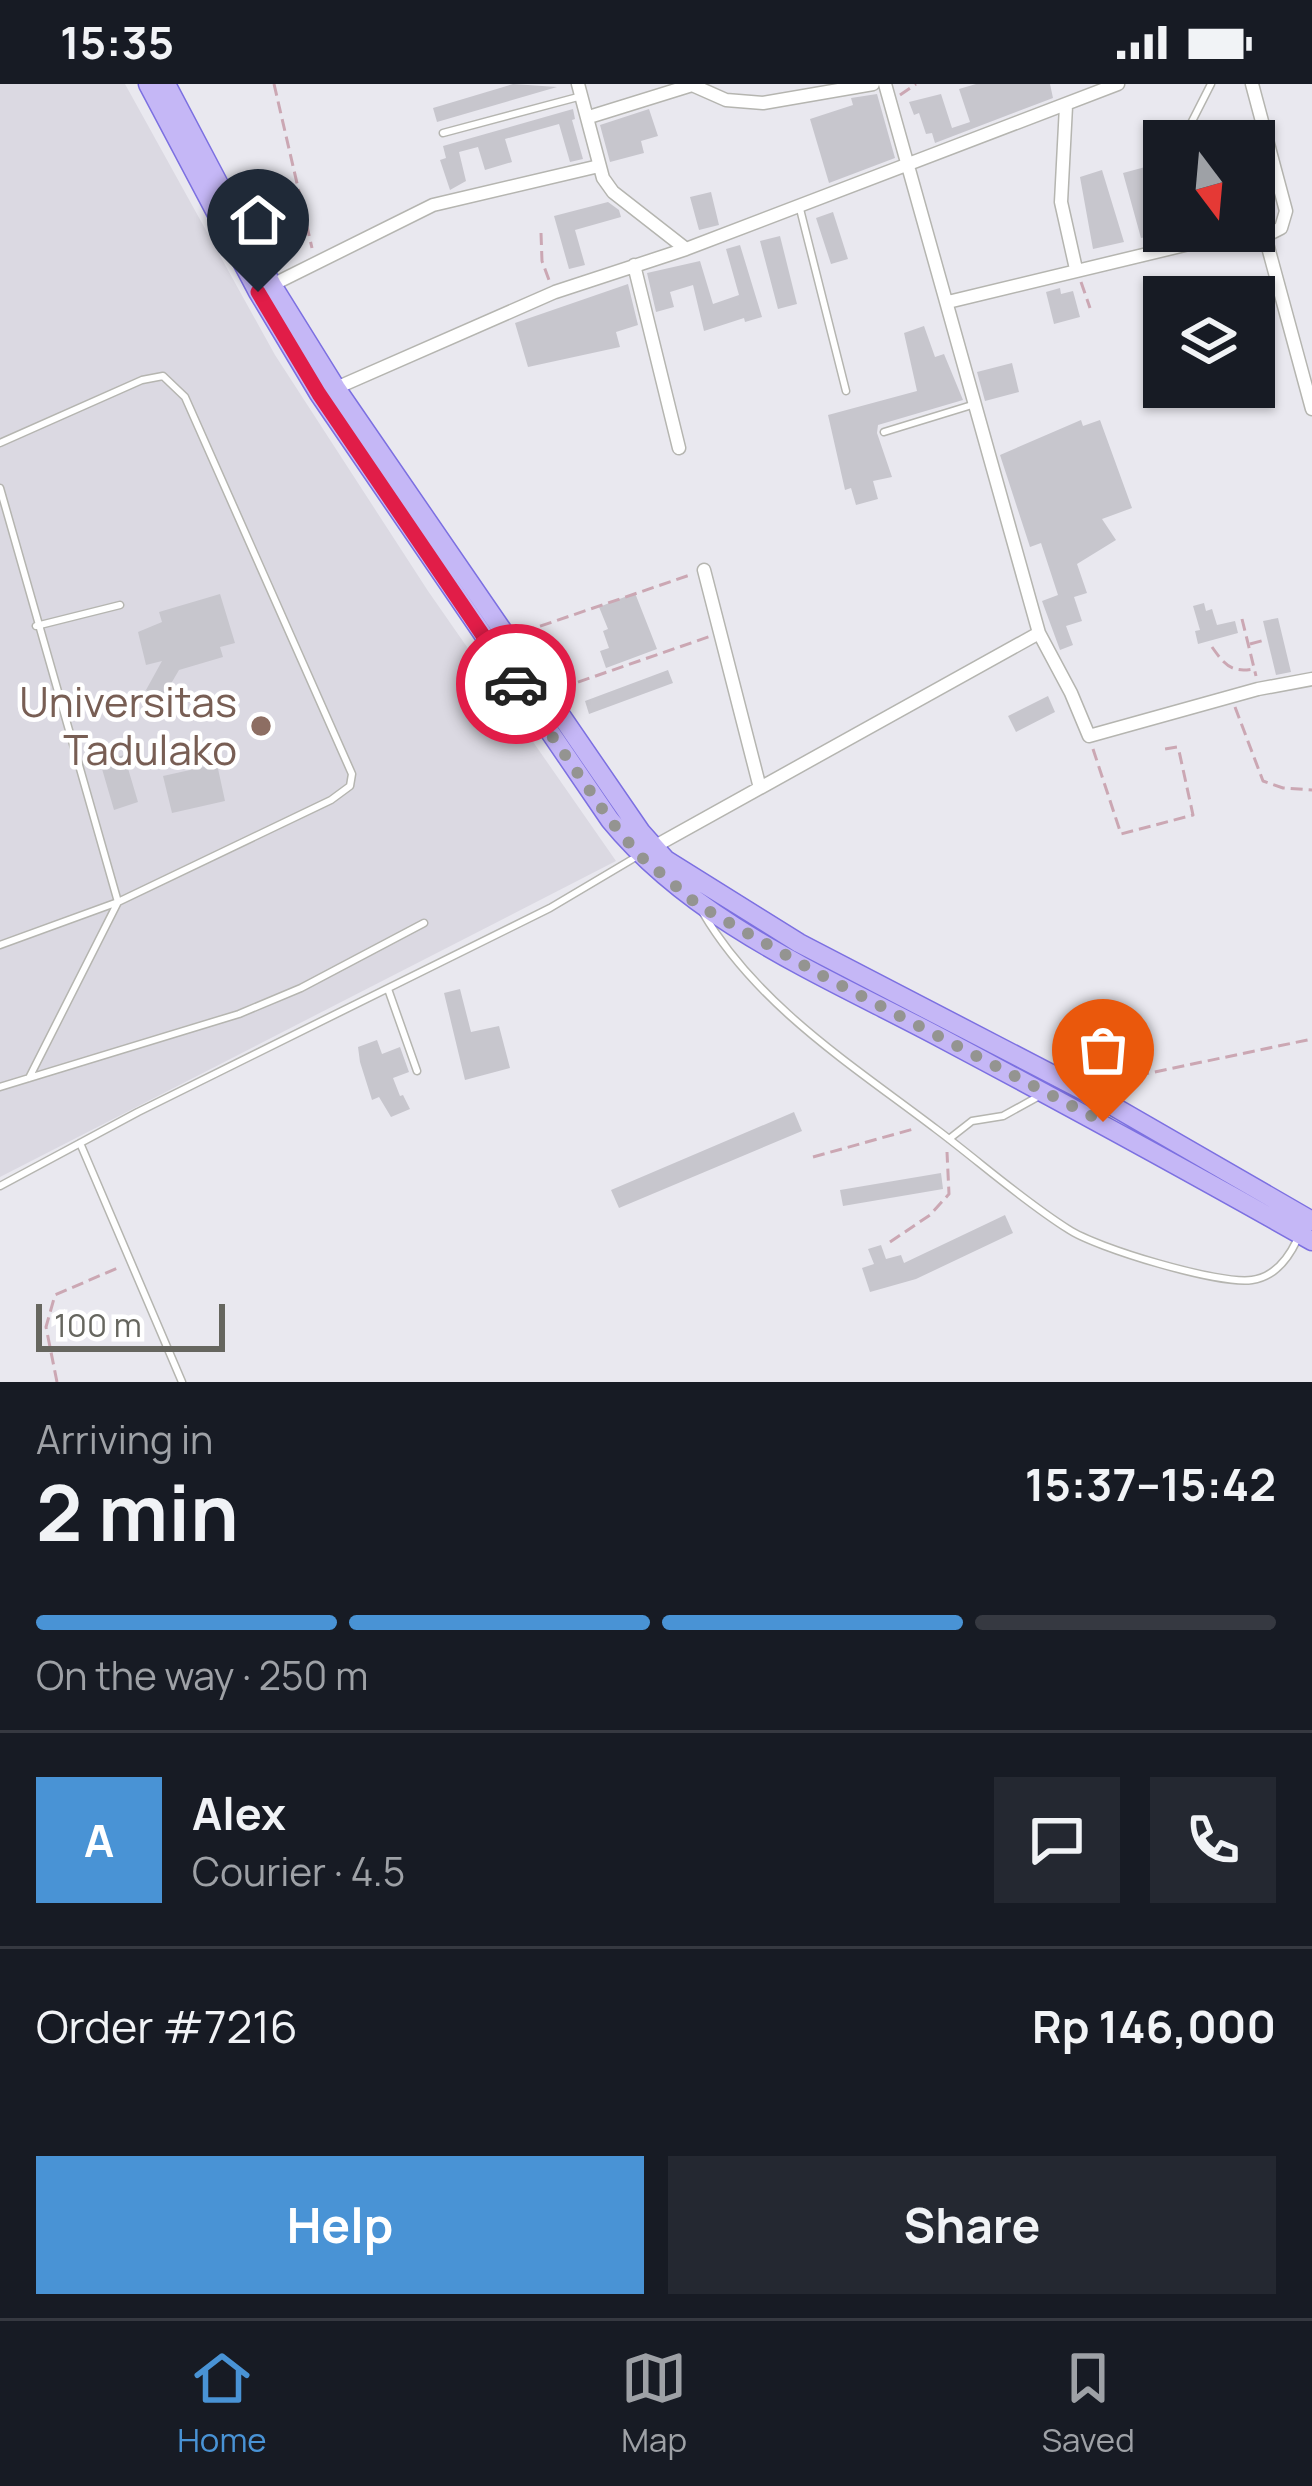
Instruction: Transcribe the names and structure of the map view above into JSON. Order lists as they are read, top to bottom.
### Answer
{
  "places": ["Universitas Tadulako"],
  "scale_bar": "100 m",
  "north": "bottom",
  "page": {
    "status": "15:35",
    "scale": "100 m",
    "heading": ["2 min", "Arriving in", "15:37–15:42"],
    "panel": [
      "Alex",
      "Courier · 4.5",
      "Order #7216",
      "Rp 146,000"
    ],
    "bar": "On the way · 250 m",
    "round": "A",
    "buttons": ["Help", "Share"],
    "tabs": ["Home", "Map", "Saved"]
  }
}
